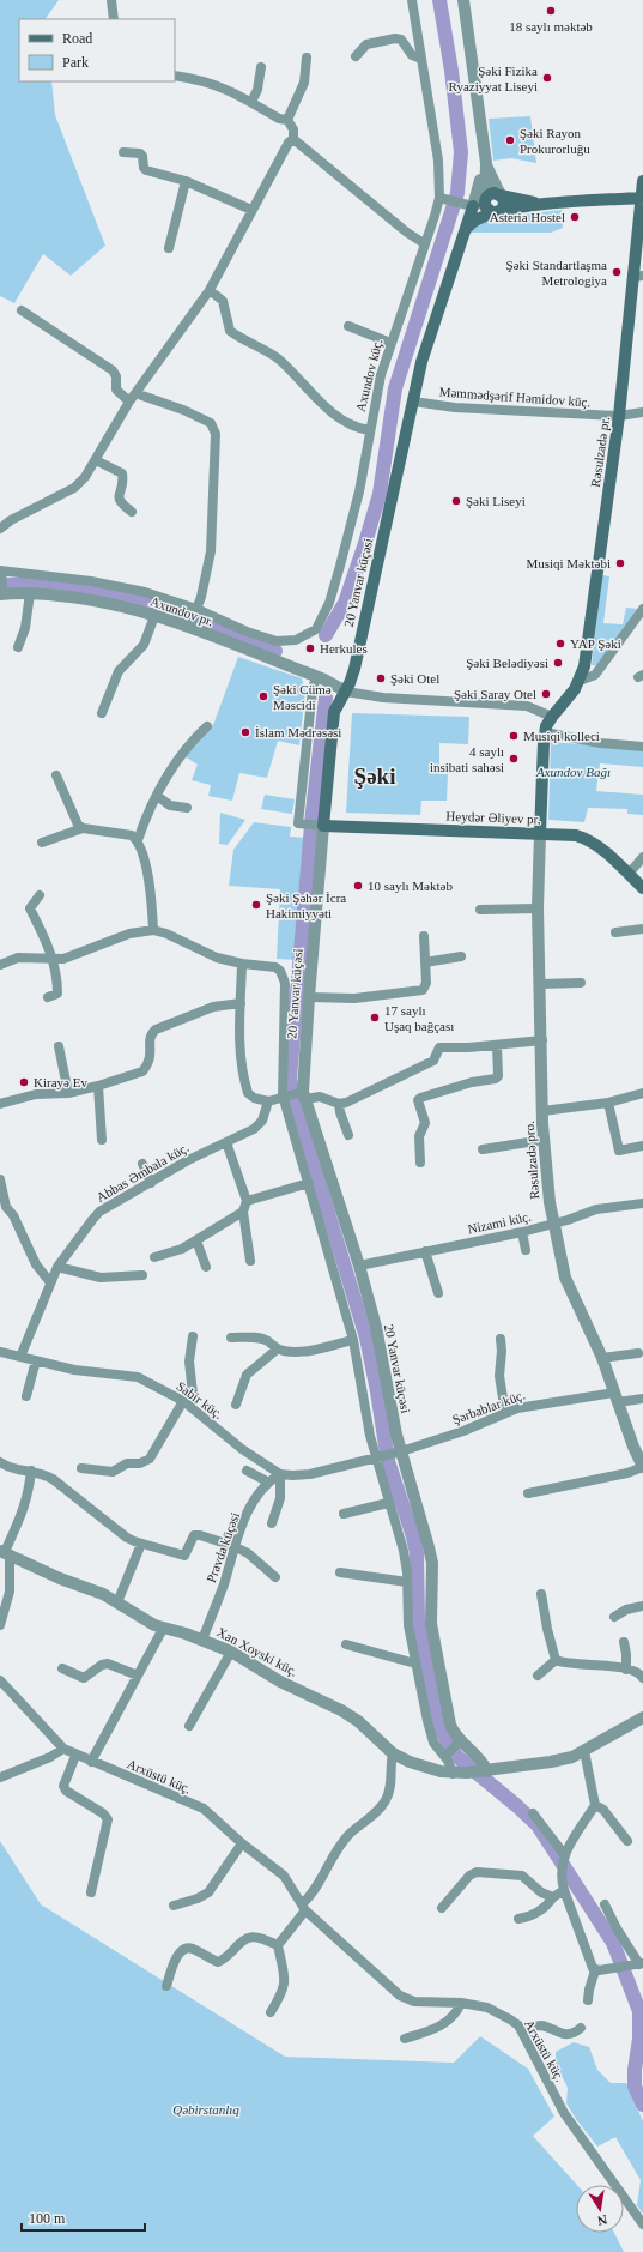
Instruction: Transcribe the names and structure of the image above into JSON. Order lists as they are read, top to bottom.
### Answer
{
  "streets": {
    "main road": ["Rəsulzadə pr.", "20 Yanvar küçəsi", "Heydər Əliyev pr."],
    "street": [
      "Axundov küç.",
      "Məmmədşərif Həmidov küç.",
      "Axundov pr.",
      "Rəsulzadə pro.",
      "Abbas Əmbala küç.",
      "Nizami küç.",
      "Sabir küç.",
      "Şərbablar küç.",
      "Pravda küçəsi",
      "Xan Xoyski küç.",
      "Arxüstü küç."
    ]
  },
  "crossings": [
    ["Axundov küç.", "Axundov pr."],
    ["Məmmədşərif Həmidov küç.", "Rəsulzadə pr."],
    ["Məmmədşərif Həmidov küç.", "20 Yanvar küçəsi"],
    ["Rəsulzadə pr.", "Heydər Əliyev pr."],
    ["Rəsulzadə pr.", "Rəsulzadə pro."],
    ["20 Yanvar küçəsi", "Axundov pr."],
    ["20 Yanvar küçəsi", "Heydər Əliyev pr."],
    ["20 Yanvar küçəsi", "Nizami küç."],
    ["20 Yanvar küçəsi", "Şərbablar küç."],
    ["20 Yanvar küçəsi", "Xan Xoyski küç."],
    ["Heydər Əliyev pr.", "Rəsulzadə pro."],
    ["Rəsulzadə pro.", "Nizami küç."],
    ["Rəsulzadə pro.", "Şərbablar küç."],
    ["Abbas Əmbala küç.", "Sabir küç."],
    ["Sabir küç.", "Pravda küçəsi"],
    ["Pravda küçəsi", "Xan Xoyski küç."]
  ],
  "districts": ["Şəki"],
  "parks": ["Axundov Bağı", "Qəbirstanlıq"],
  "places": [
    "18 saylı məktəb",
    "Şəki Fizika Ryaziyyat Liseyi",
    "Şəki Rayon Prokurorluğu",
    "Asteria Hostel",
    "Şəki Standartlaşma Metrologiya",
    "Şəki Liseyi",
    "Musiqi Məktəbi",
    "YAP Şəki",
    "Herkules",
    "Şəki Belədiyəsi",
    "Şəki Otel",
    "Şəki Saray Otel",
    "Şəki Cümə Məscidi",
    "İslam Mədrəsəsi",
    "Musiqi kolleci",
    "4 saylı insibati sahəsi",
    "10 saylı Məktəb",
    "Şəki Şəhər İcra Hakimiyyəti",
    "17 saylı Uşaq bağçası",
    "Kirayə Ev"
  ],
  "legend": ["Road", "Park"],
  "scale_bar": "100 m",
  "north": "bottom"
}
